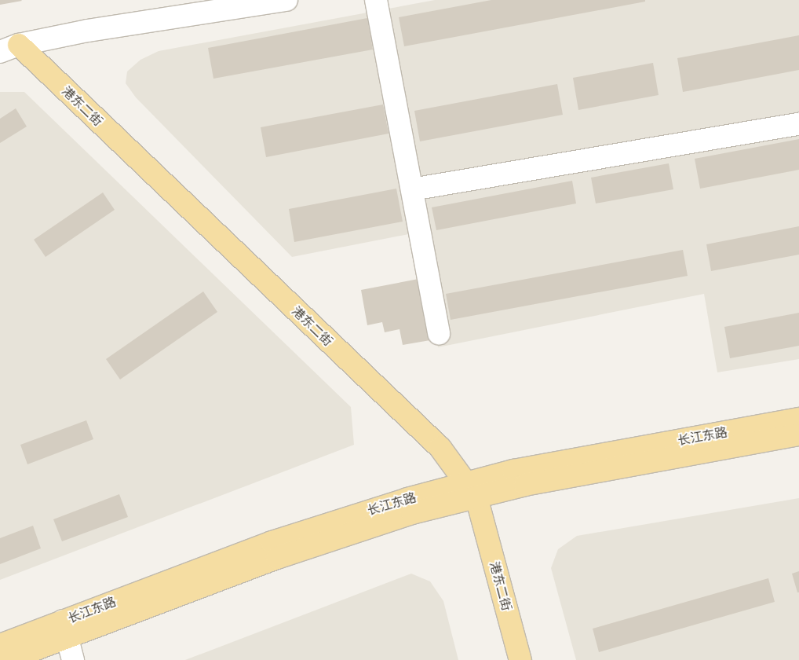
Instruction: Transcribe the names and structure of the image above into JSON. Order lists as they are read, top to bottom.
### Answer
{
  "streets": {
    "main road": ["港东二街", "长江东路"]
  },
  "crossings": [
    ["港东二街", "长江东路"]
  ]
}
